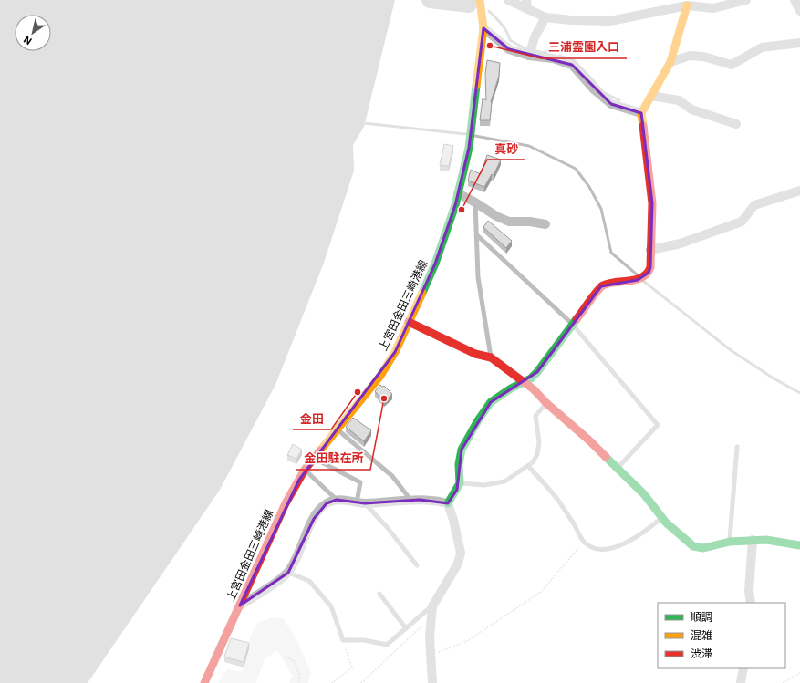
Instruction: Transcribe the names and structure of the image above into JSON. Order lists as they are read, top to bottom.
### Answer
{
  "streets": {
    "street": ["上宮田金田三崎港線"]
  },
  "places": [
    "三浦霊園入口",
    "真砂",
    "金田",
    "金田駐在所"
  ],
  "legend": ["順調", "混雑", "渋滞"],
  "north": "bottom left"
}
